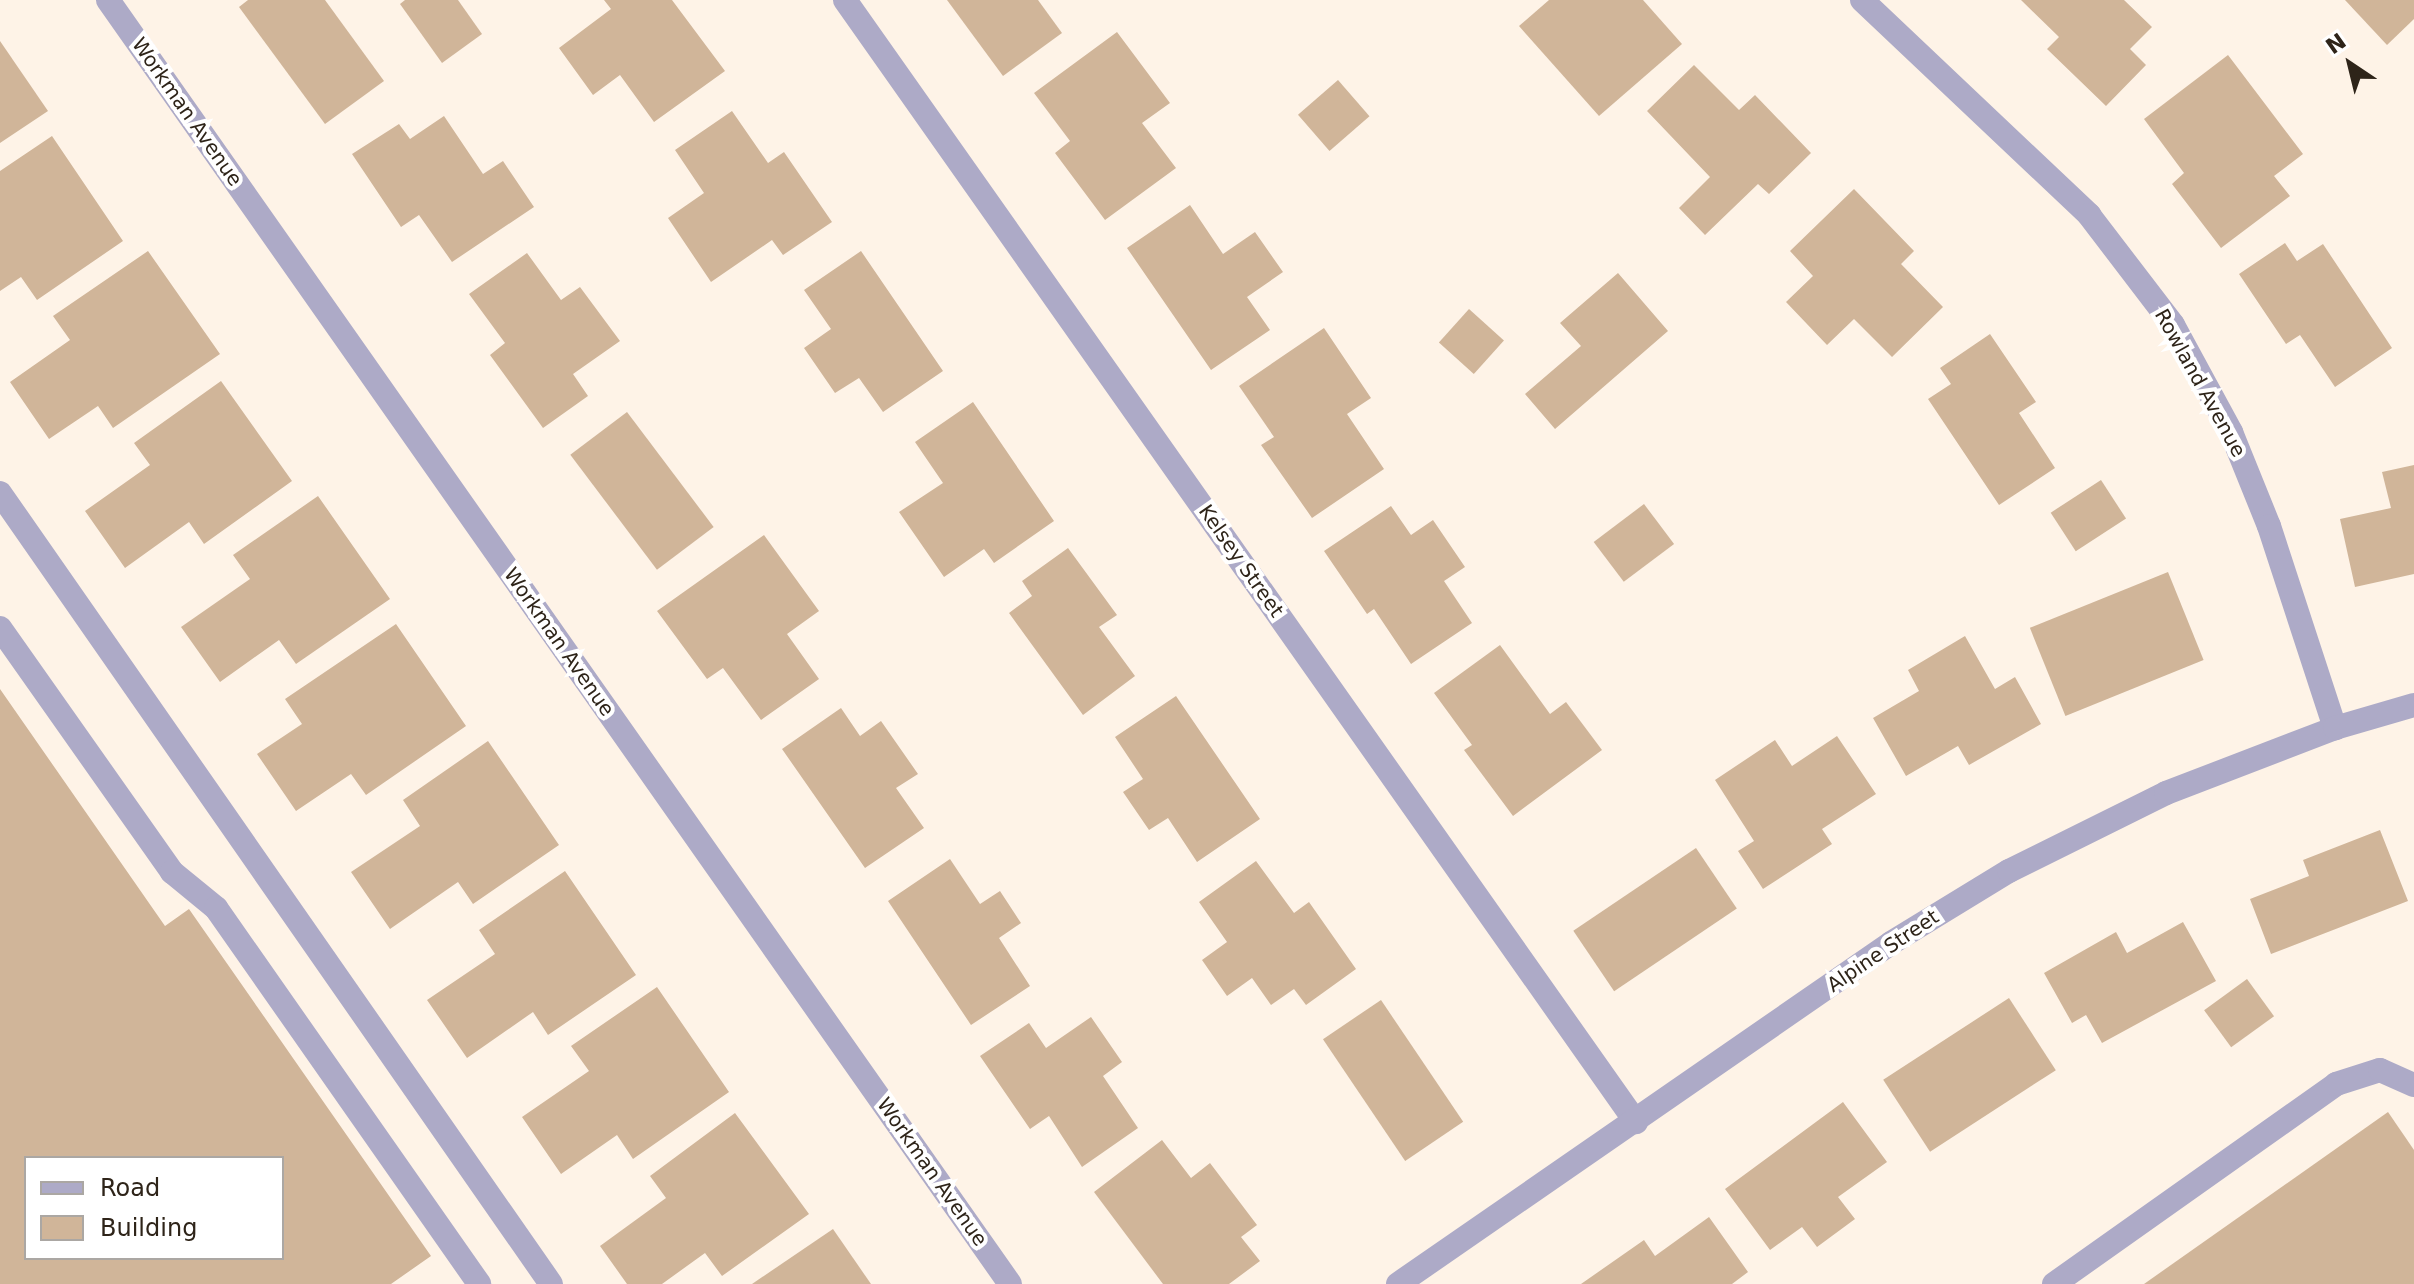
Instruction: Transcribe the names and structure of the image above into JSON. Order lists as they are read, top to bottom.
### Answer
{
  "streets": {
    "street": [
      "Workman Avenue",
      "Rowland Avenue",
      "Kelsey Street",
      "Alpine Street"
    ]
  },
  "crossings": [
    ["Rowland Avenue", "Alpine Street"],
    ["Kelsey Street", "Alpine Street"]
  ],
  "legend": ["Road", "Building"],
  "north": "top left"
}
